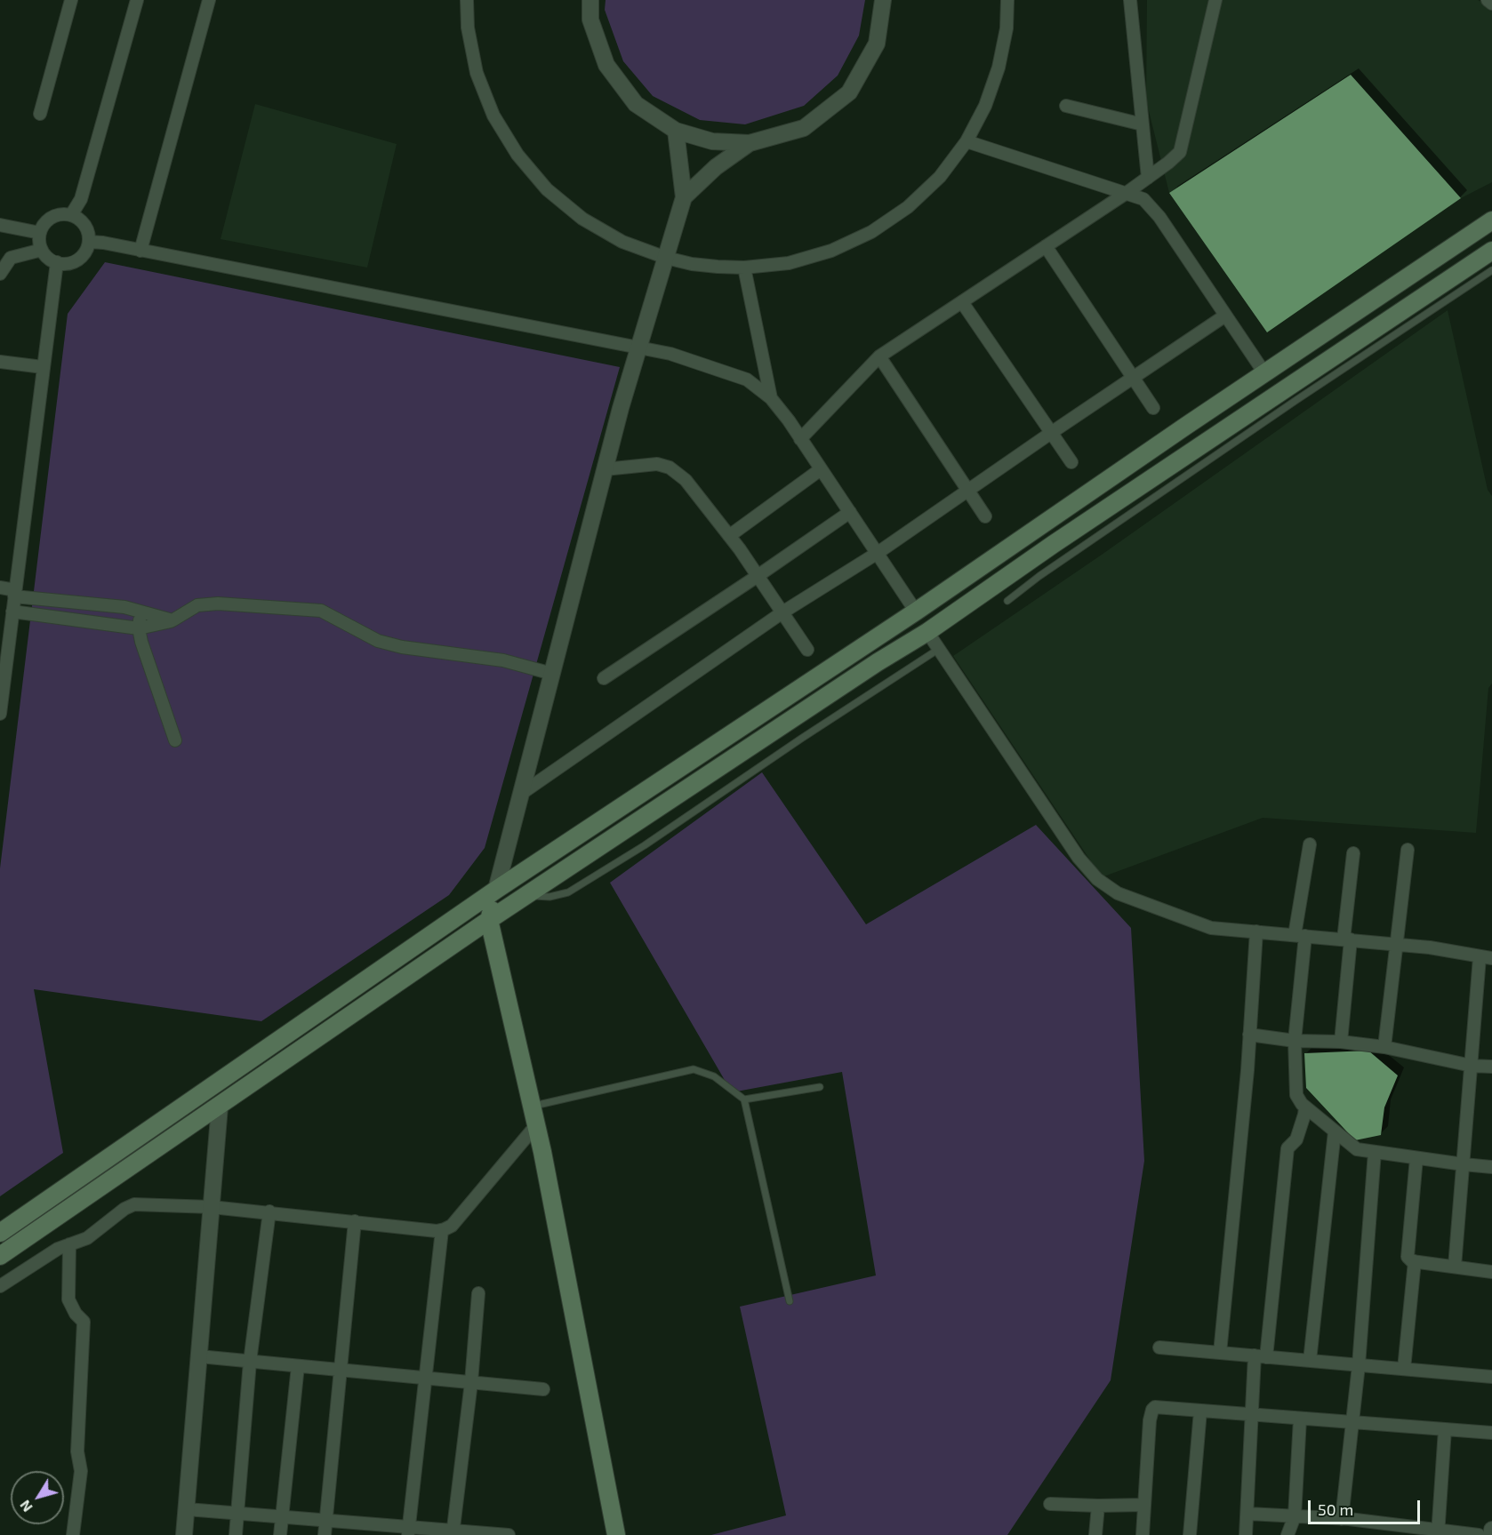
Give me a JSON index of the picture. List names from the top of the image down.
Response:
{
  "scale_bar": "50 m",
  "north": "bottom left"
}
